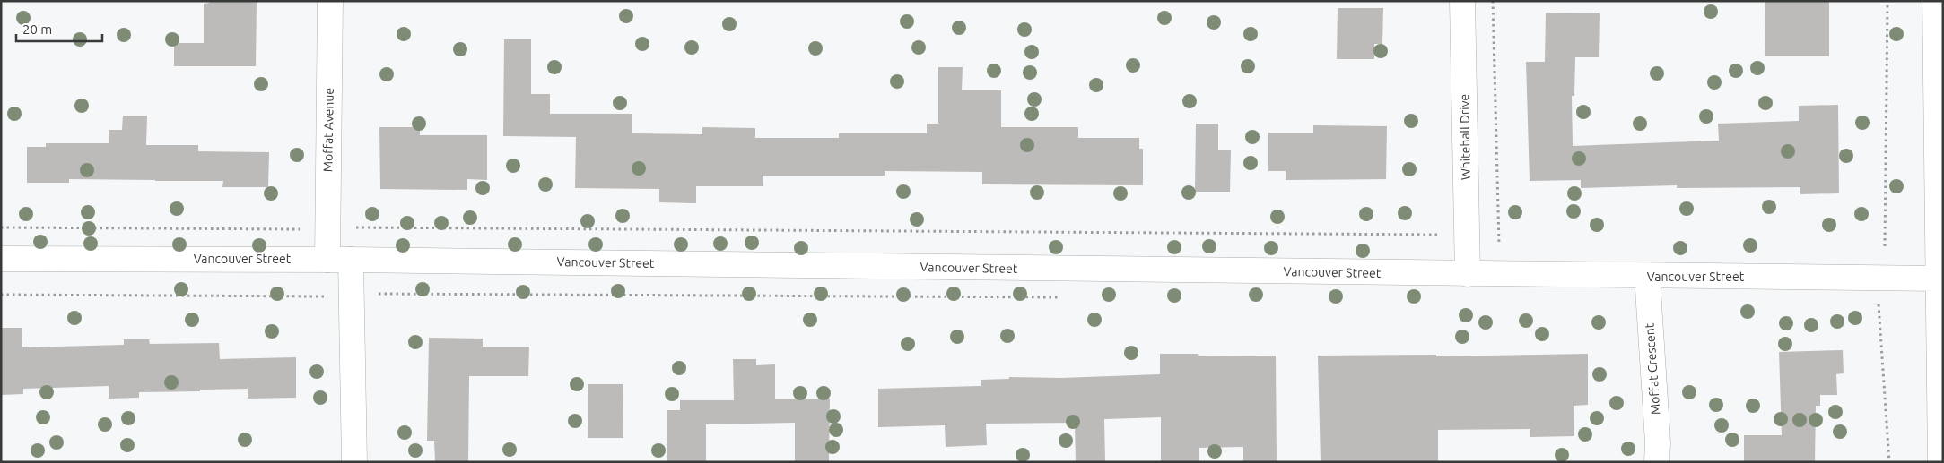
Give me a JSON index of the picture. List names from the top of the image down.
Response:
{
  "streets": {
    "street": [
      "Moffat Avenue",
      "Whitehall Drive",
      "Vancouver Street",
      "Moffat Crescent"
    ]
  },
  "crossings": [
    ["Moffat Avenue", "Vancouver Street"],
    ["Whitehall Drive", "Vancouver Street"],
    ["Vancouver Street", "Moffat Crescent"]
  ],
  "scale_bar": "20 m"
}
